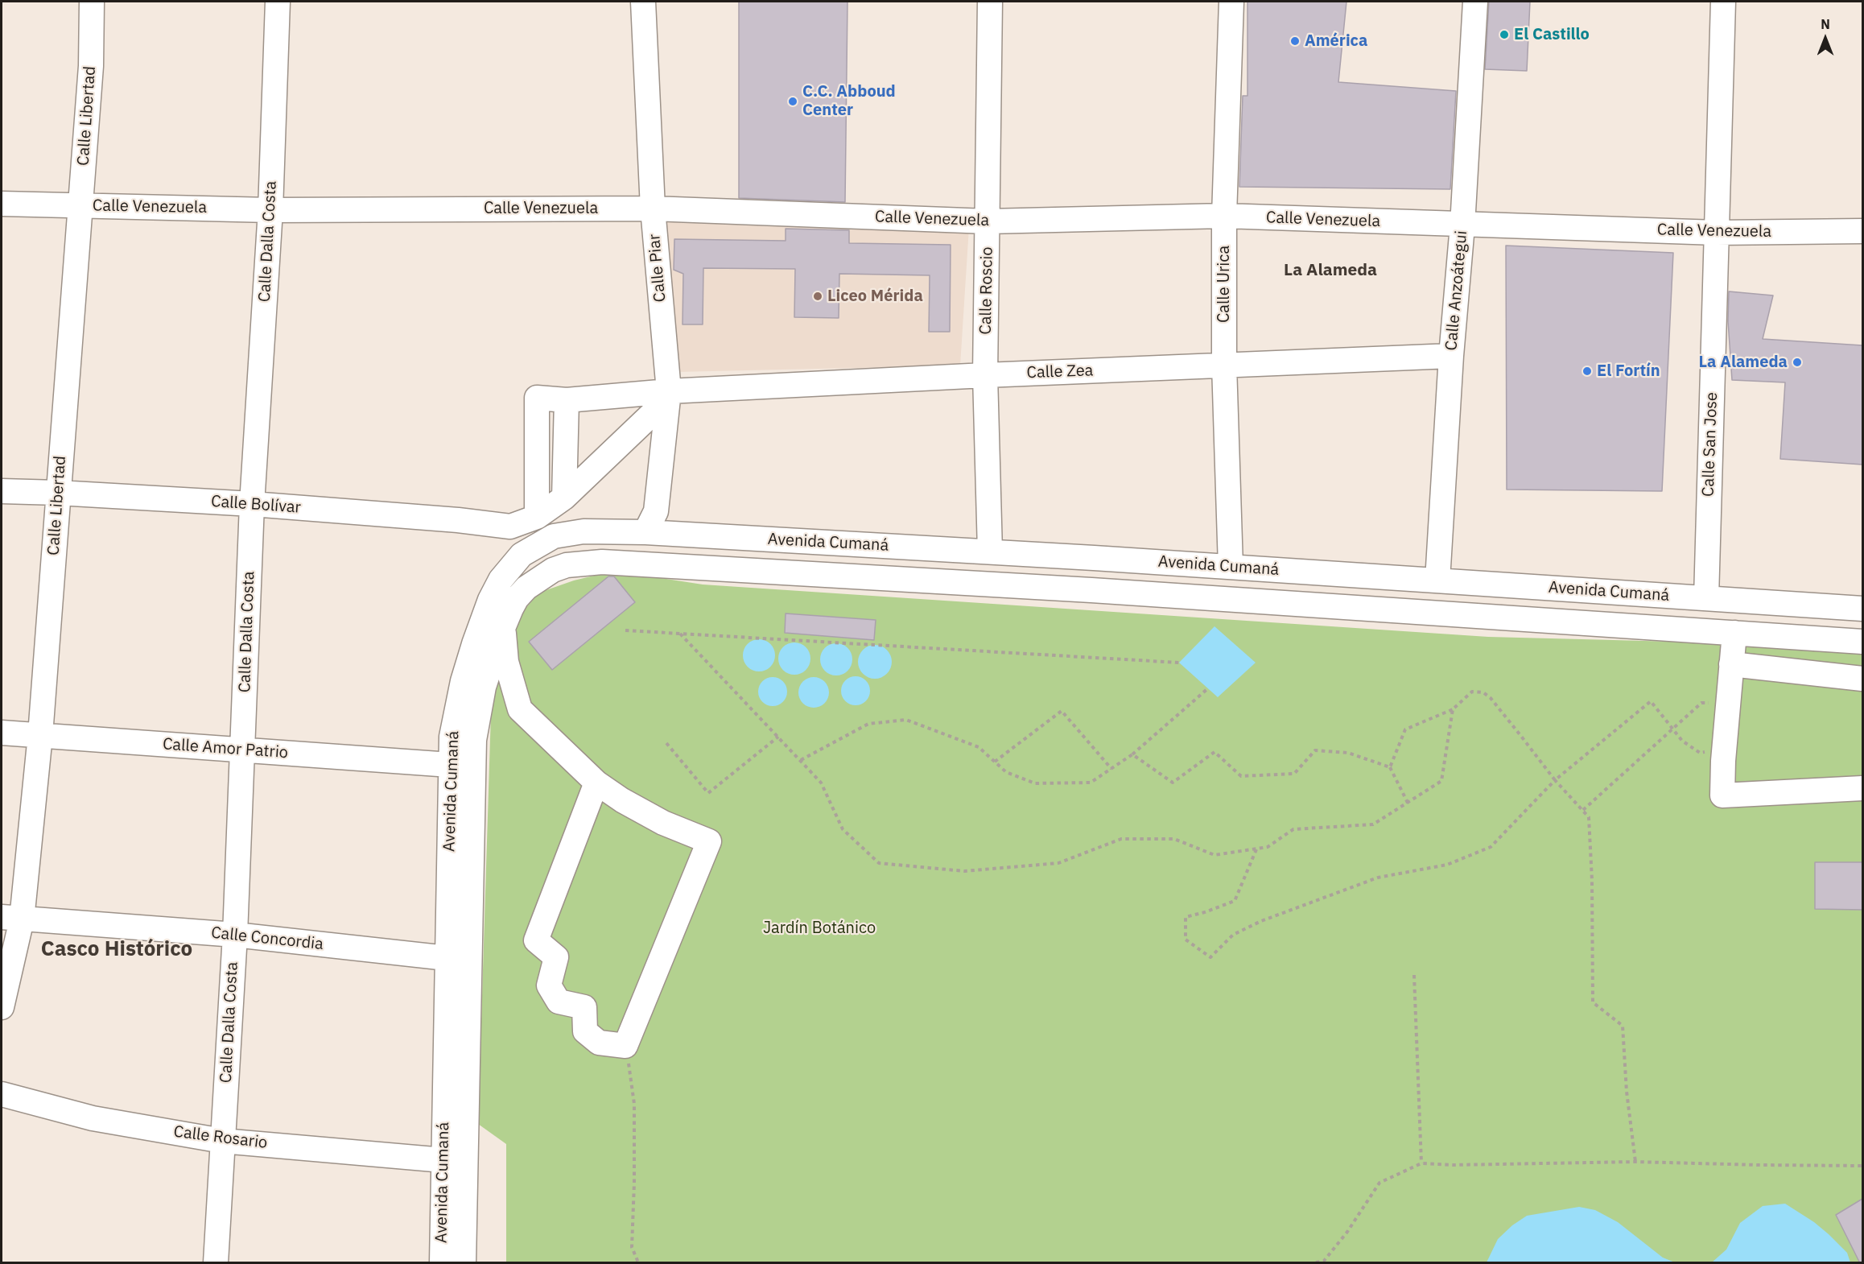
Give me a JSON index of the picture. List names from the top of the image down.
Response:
{
  "streets": {
    "street": [
      "Calle Libertad",
      "Calle Venezuela",
      "Calle Dalla Costa",
      "Calle Piar",
      "Calle Urica",
      "Calle Roscio",
      "Calle Anzoátegui",
      "Calle Zea",
      "Calle San Jose",
      "Calle Bolívar",
      "Avenida Cumaná",
      "Calle Amor Patrio",
      "Calle Concordia",
      "Calle Rosario"
    ]
  },
  "crossings": [
    ["Calle Libertad", "Calle Venezuela"],
    ["Calle Libertad", "Calle Bolívar"],
    ["Calle Libertad", "Calle Amor Patrio"],
    ["Calle Libertad", "Calle Concordia"],
    ["Calle Venezuela", "Calle Dalla Costa"],
    ["Calle Venezuela", "Calle Piar"],
    ["Calle Venezuela", "Calle Urica"],
    ["Calle Venezuela", "Calle Roscio"],
    ["Calle Venezuela", "Calle Anzoátegui"],
    ["Calle Venezuela", "Calle San Jose"],
    ["Calle Dalla Costa", "Calle Bolívar"],
    ["Calle Dalla Costa", "Calle Amor Patrio"],
    ["Calle Dalla Costa", "Calle Concordia"],
    ["Calle Dalla Costa", "Calle Rosario"],
    ["Calle Piar", "Calle Zea"],
    ["Calle Piar", "Avenida Cumaná"],
    ["Calle Urica", "Calle Zea"],
    ["Calle Urica", "Avenida Cumaná"],
    ["Calle Roscio", "Calle Zea"],
    ["Calle Roscio", "Avenida Cumaná"],
    ["Calle Anzoátegui", "Calle Zea"],
    ["Calle Anzoátegui", "Avenida Cumaná"],
    ["Calle Zea", "Calle Bolívar"],
    ["Calle San Jose", "Avenida Cumaná"],
    ["Avenida Cumaná", "Calle Amor Patrio"],
    ["Avenida Cumaná", "Calle Concordia"],
    ["Avenida Cumaná", "Calle Rosario"]
  ],
  "districts": ["La Alameda", "Casco Histórico"],
  "parks": ["Jardín Botánico"],
  "places": [
    "El Castillo",
    "América",
    "C.C. Abboud Center",
    "Liceo Mérida",
    "La Alameda",
    "El Fortín"
  ],
  "north": "top"
}
